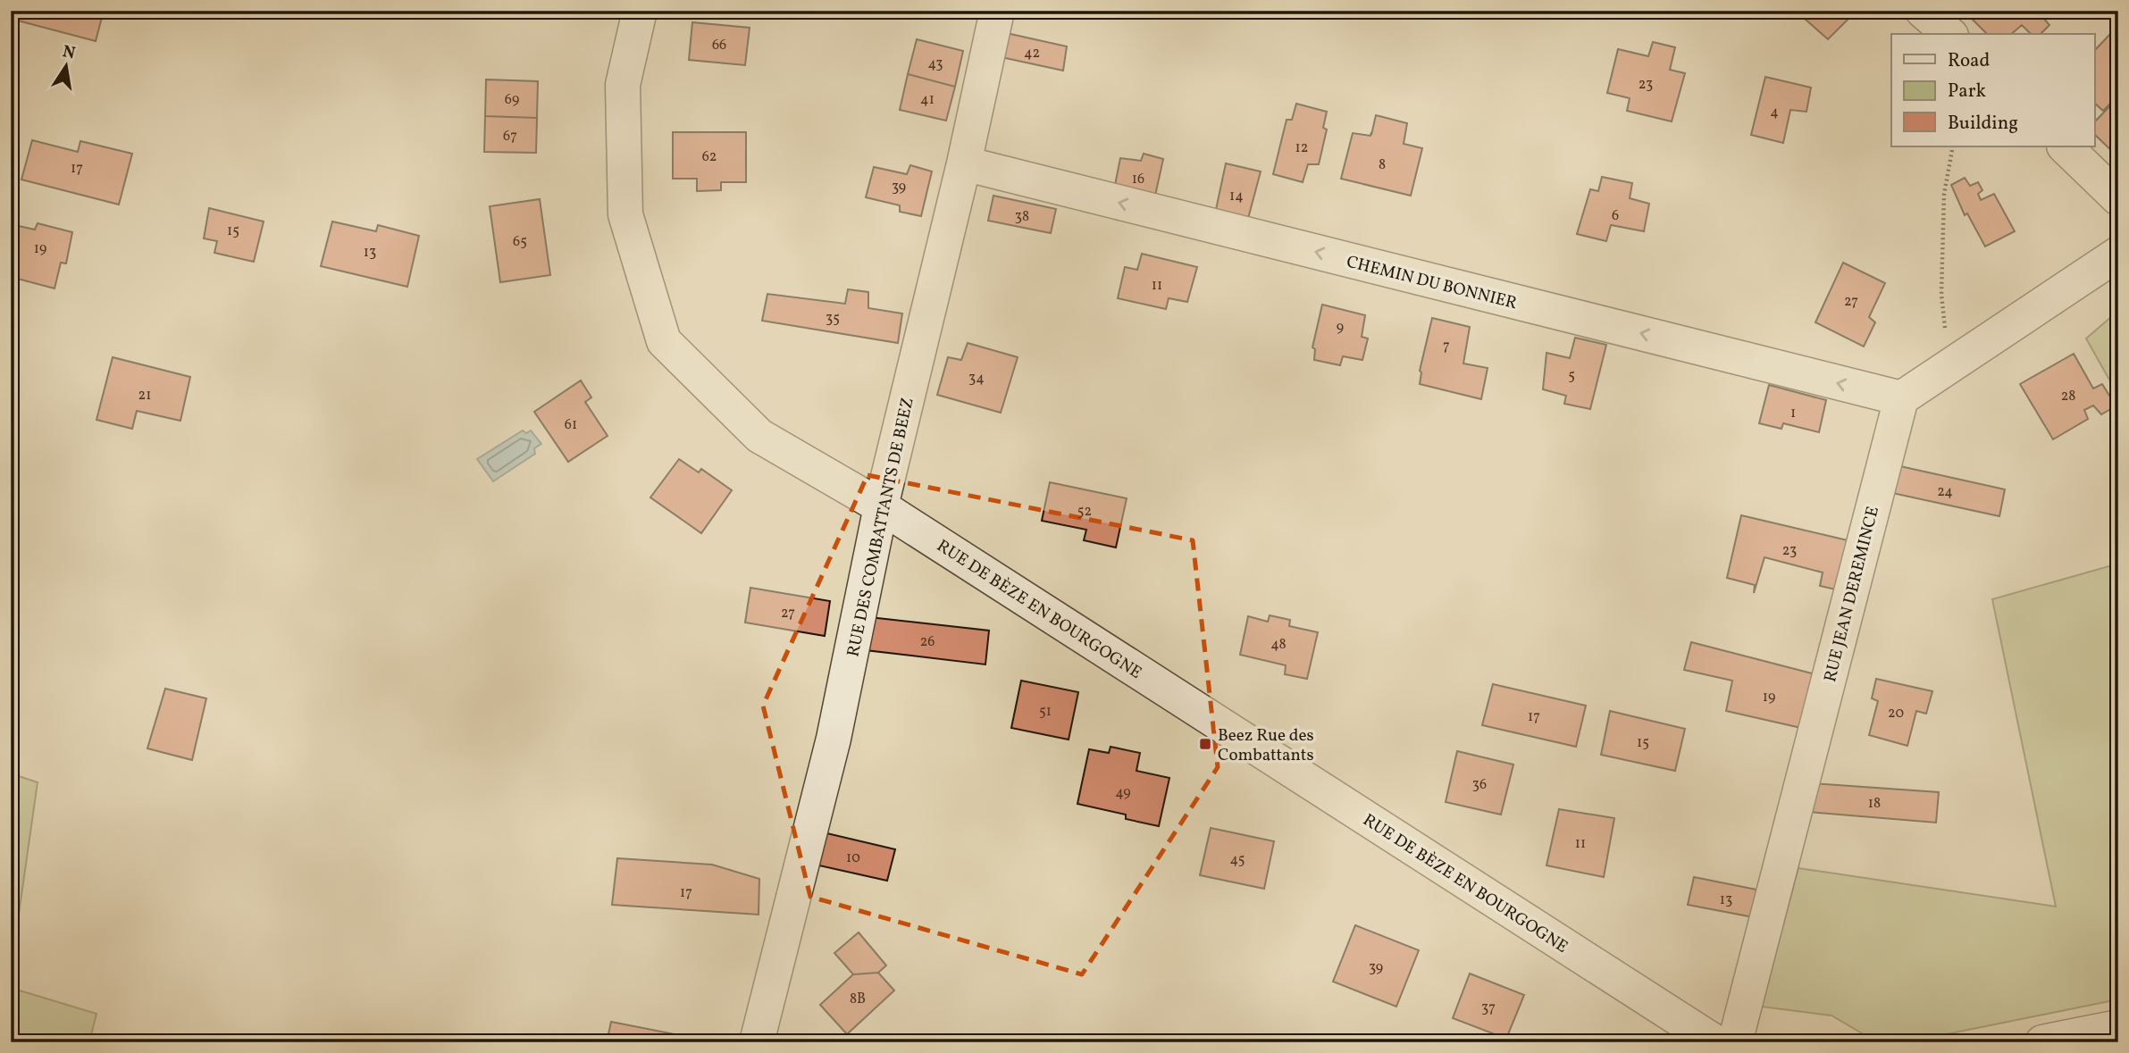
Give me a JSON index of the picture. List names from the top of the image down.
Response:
{
  "streets": {
    "street": [
      "CHEMIN DU BONNIER",
      "RUE DES COMBATTANTS DE BEEZ",
      "RUE JEAN DEREMINCE",
      "RUE DE BÈZE EN BOURGOGNE"
    ]
  },
  "crossings": [
    ["CHEMIN DU BONNIER", "RUE DES COMBATTANTS DE BEEZ"],
    ["CHEMIN DU BONNIER", "RUE JEAN DEREMINCE"],
    ["RUE DES COMBATTANTS DE BEEZ", "RUE DE BÈZE EN BOURGOGNE"]
  ],
  "one_way": ["CHEMIN DU BONNIER"],
  "places": {
    "transit": ["Beez Rue des Combattants"]
  },
  "house_numbers": [
    "66",
    "42",
    "43",
    "23",
    "69",
    "41",
    "4",
    "67",
    "12",
    "62",
    "8",
    "17",
    "16",
    "39",
    "14",
    "6",
    "38",
    "15",
    "65",
    "19",
    "13",
    "11",
    "27",
    "35",
    "9",
    "7",
    "5",
    "34",
    "21",
    "28",
    "1",
    "61",
    "24",
    "52",
    "23",
    "27",
    "26",
    "48",
    "19",
    "51",
    "20",
    "17",
    "15",
    "36",
    "49",
    "18",
    "11",
    "10",
    "45",
    "17",
    "13",
    "39",
    "8B",
    "37"
  ],
  "legend": ["Road", "Park", "Building"],
  "north": "top"
}
